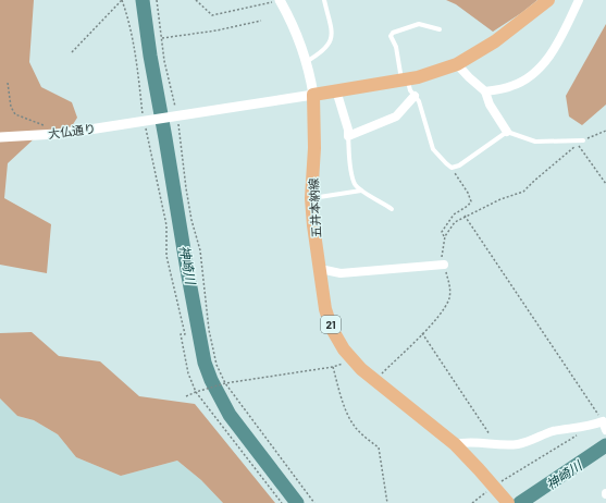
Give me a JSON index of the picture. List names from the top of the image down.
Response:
{
  "streets": {
    "main road": ["五井本納線", "21"],
    "street": ["大仏通り"]
  },
  "crossings": [
    ["大仏通り", "五井本納線"]
  ],
  "water": ["神崎川"]
}
